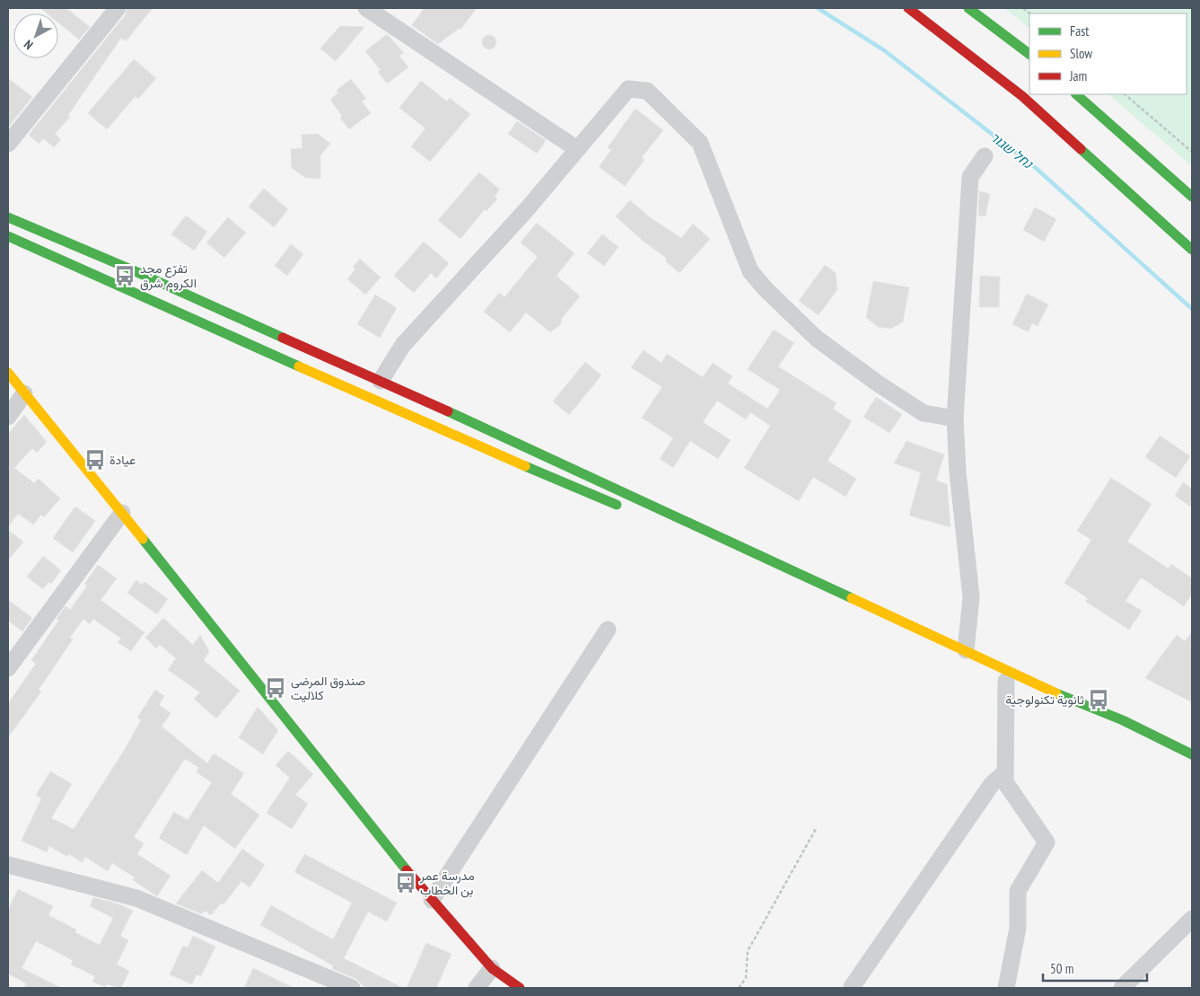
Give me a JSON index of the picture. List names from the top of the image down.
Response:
{
  "water": ["נחל שגור"],
  "places": {
    "bus stop": [
      "تفرّع مجد الكروم شرق",
      "عيادة",
      "صندوق المرضى كلاليت",
      "ثانوية تكنولوجية",
      "مدرسة عمر بن الخطاب"
    ]
  },
  "legend": ["Fast", "Slow", "Jam"],
  "scale_bar": "50 m",
  "north": "bottom left"
}
